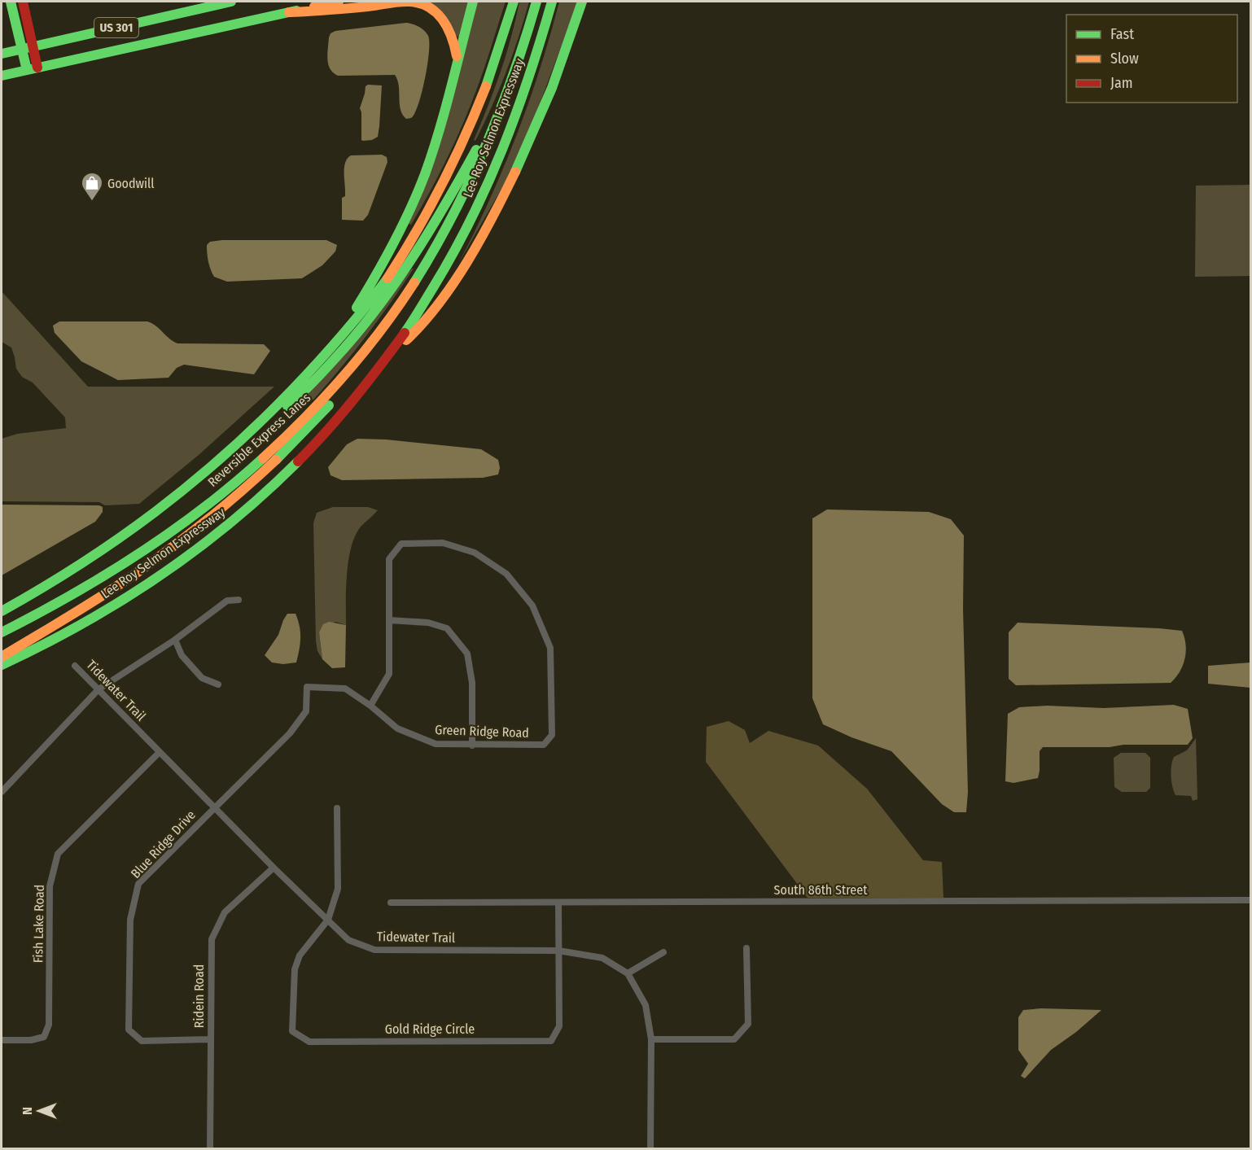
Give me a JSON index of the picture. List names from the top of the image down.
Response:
{
  "streets": {
    "main road": ["US 301", "Lee Roy Selmon Expressway", "Reversible Express Lanes"],
    "street": [
      "Tidewater Trail",
      "Green Ridge Road",
      "Blue Ridge Drive",
      "South 86th Street",
      "Fish Lake Road",
      "Ridein Road",
      "Gold Ridge Circle"
    ]
  },
  "crossings": [
    ["Tidewater Trail", "Blue Ridge Drive"],
    ["Tidewater Trail", "Fish Lake Road"],
    ["Tidewater Trail", "Ridein Road"],
    ["Tidewater Trail", "Gold Ridge Circle"],
    ["Green Ridge Road", "Blue Ridge Drive"],
    ["Blue Ridge Drive", "Ridein Road"],
    ["South 86th Street", "Gold Ridge Circle"]
  ],
  "places": {
    "shop": ["Goodwill"]
  },
  "legend": ["Fast", "Slow", "Jam"],
  "north": "left"
}
